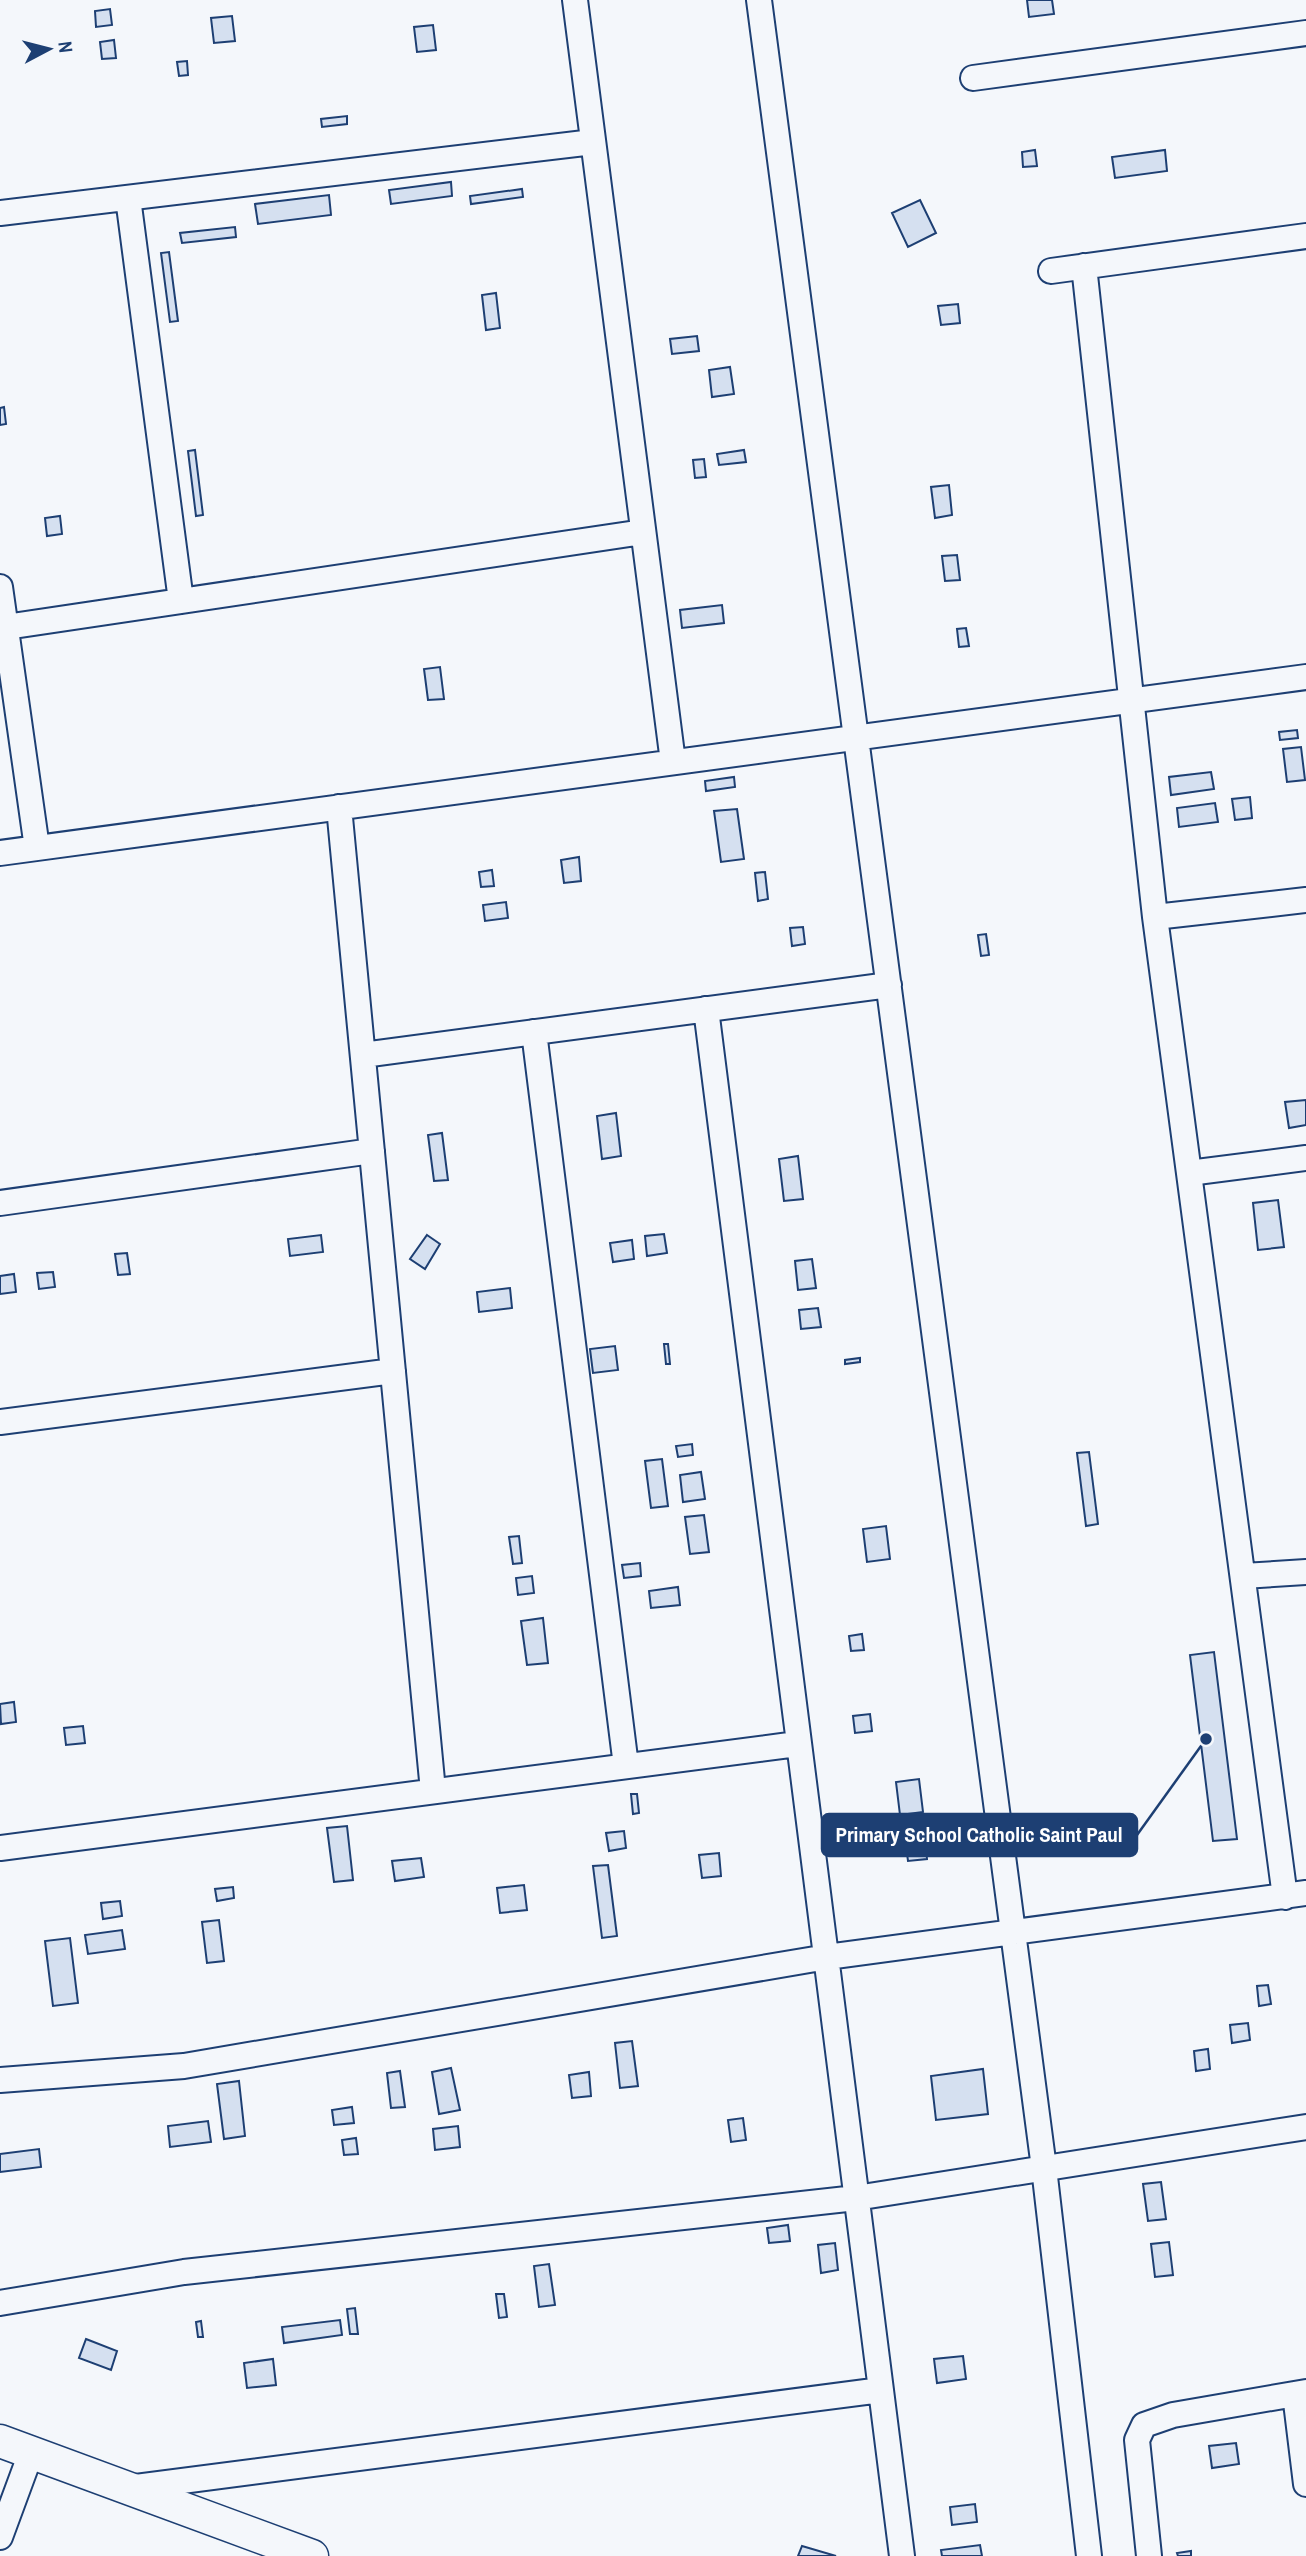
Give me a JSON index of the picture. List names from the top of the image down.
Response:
{
  "places": ["Primary School Catholic Saint Paul"],
  "north": "right"
}
